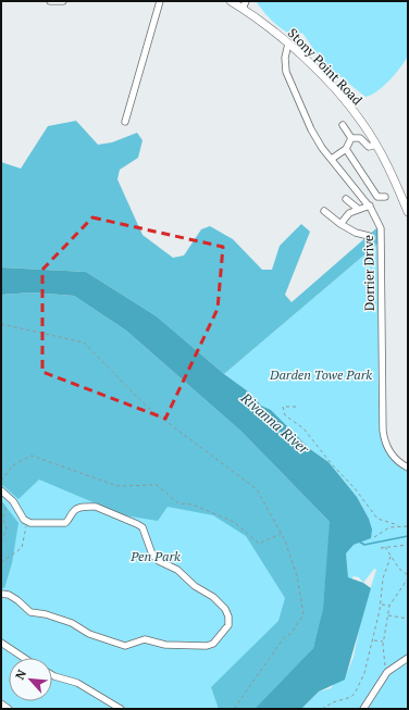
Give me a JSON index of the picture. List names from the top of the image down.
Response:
{
  "streets": {
    "main road": ["Stony Point Road"],
    "street": ["Dorrier Drive"]
  },
  "crossings": [
    ["Stony Point Road", "Dorrier Drive"]
  ],
  "water": ["Rivanna River"],
  "parks": ["Darden Towe Park", "Pen Park"],
  "north": "top left"
}
